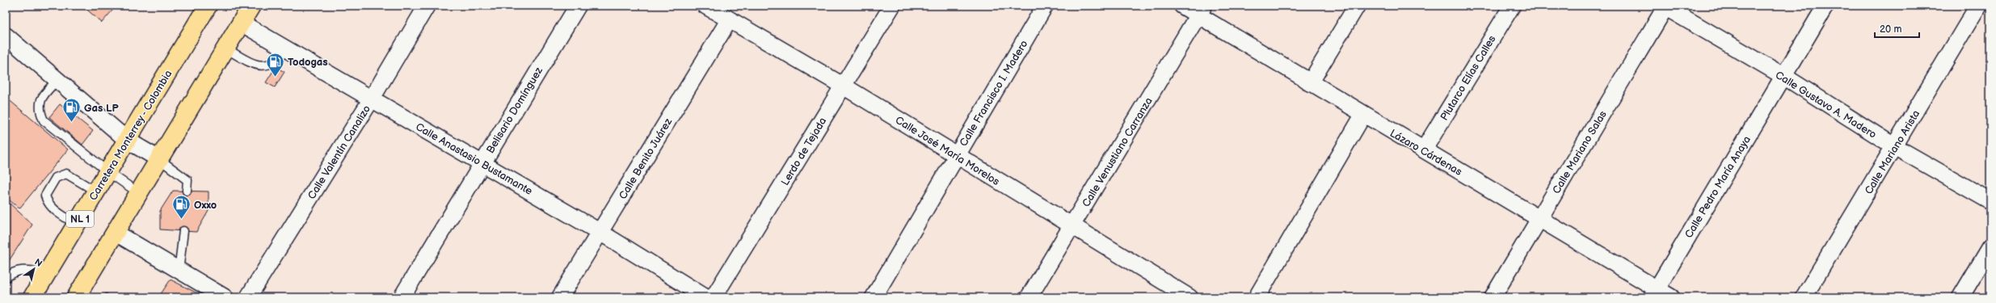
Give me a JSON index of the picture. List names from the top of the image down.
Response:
{
  "streets": {
    "main road": ["Carretera Monterrey - Colombia", "NL 1"],
    "street": [
      "Plutarco Elías Calles",
      "Calle Francisco I. Madero",
      "Calle Gustavo A. Madero",
      "Belisario Domínguez",
      "Calle José María Morelos",
      "Lerdo de Tejada",
      "Calle Valentín Canalizo",
      "Calle Venustiano Carranza",
      "Lázaro Cárdenas",
      "Calle Mariano Salas",
      "Calle Mariano Arista",
      "Calle Anastasio Bustamante",
      "Calle Benito Juárez",
      "Calle Pedro María Anaya"
    ]
  },
  "crossings": [
    ["Plutarco Elías Calles", "Lázaro Cárdenas"],
    ["Calle Francisco I. Madero", "Calle José María Morelos"],
    ["Calle Gustavo A. Madero", "Calle Mariano Salas"],
    ["Calle Gustavo A. Madero", "Calle Mariano Arista"],
    ["Calle Gustavo A. Madero", "Calle Pedro María Anaya"],
    ["Belisario Domínguez", "Calle Anastasio Bustamante"],
    ["Calle José María Morelos", "Lerdo de Tejada"],
    ["Calle José María Morelos", "Calle Venustiano Carranza"],
    ["Calle José María Morelos", "Calle Benito Juárez"],
    ["Calle Valentín Canalizo", "Calle Anastasio Bustamante"],
    ["Calle Venustiano Carranza", "Lázaro Cárdenas"],
    ["Lázaro Cárdenas", "Calle Mariano Salas"],
    ["Lázaro Cárdenas", "Calle Pedro María Anaya"],
    ["Calle Anastasio Bustamante", "Calle Benito Juárez"]
  ],
  "places": {
    "fuel station": ["Todogas", "Gas LP", "Oxxo"]
  },
  "scale_bar": "20 m",
  "north": "top right"
}
